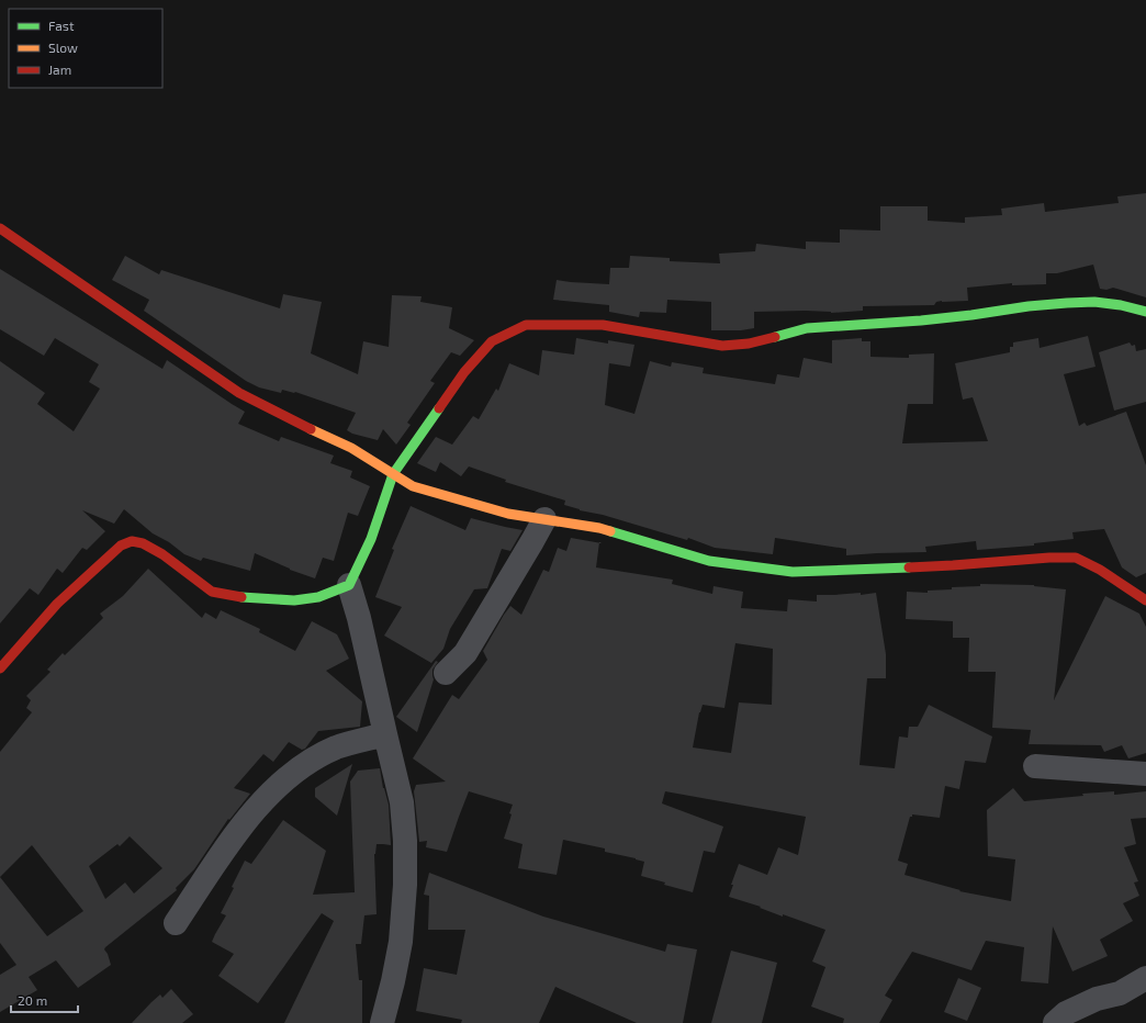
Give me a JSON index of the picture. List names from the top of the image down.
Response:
{
  "legend": ["Fast", "Slow", "Jam"],
  "scale_bar": "20 m"
}
